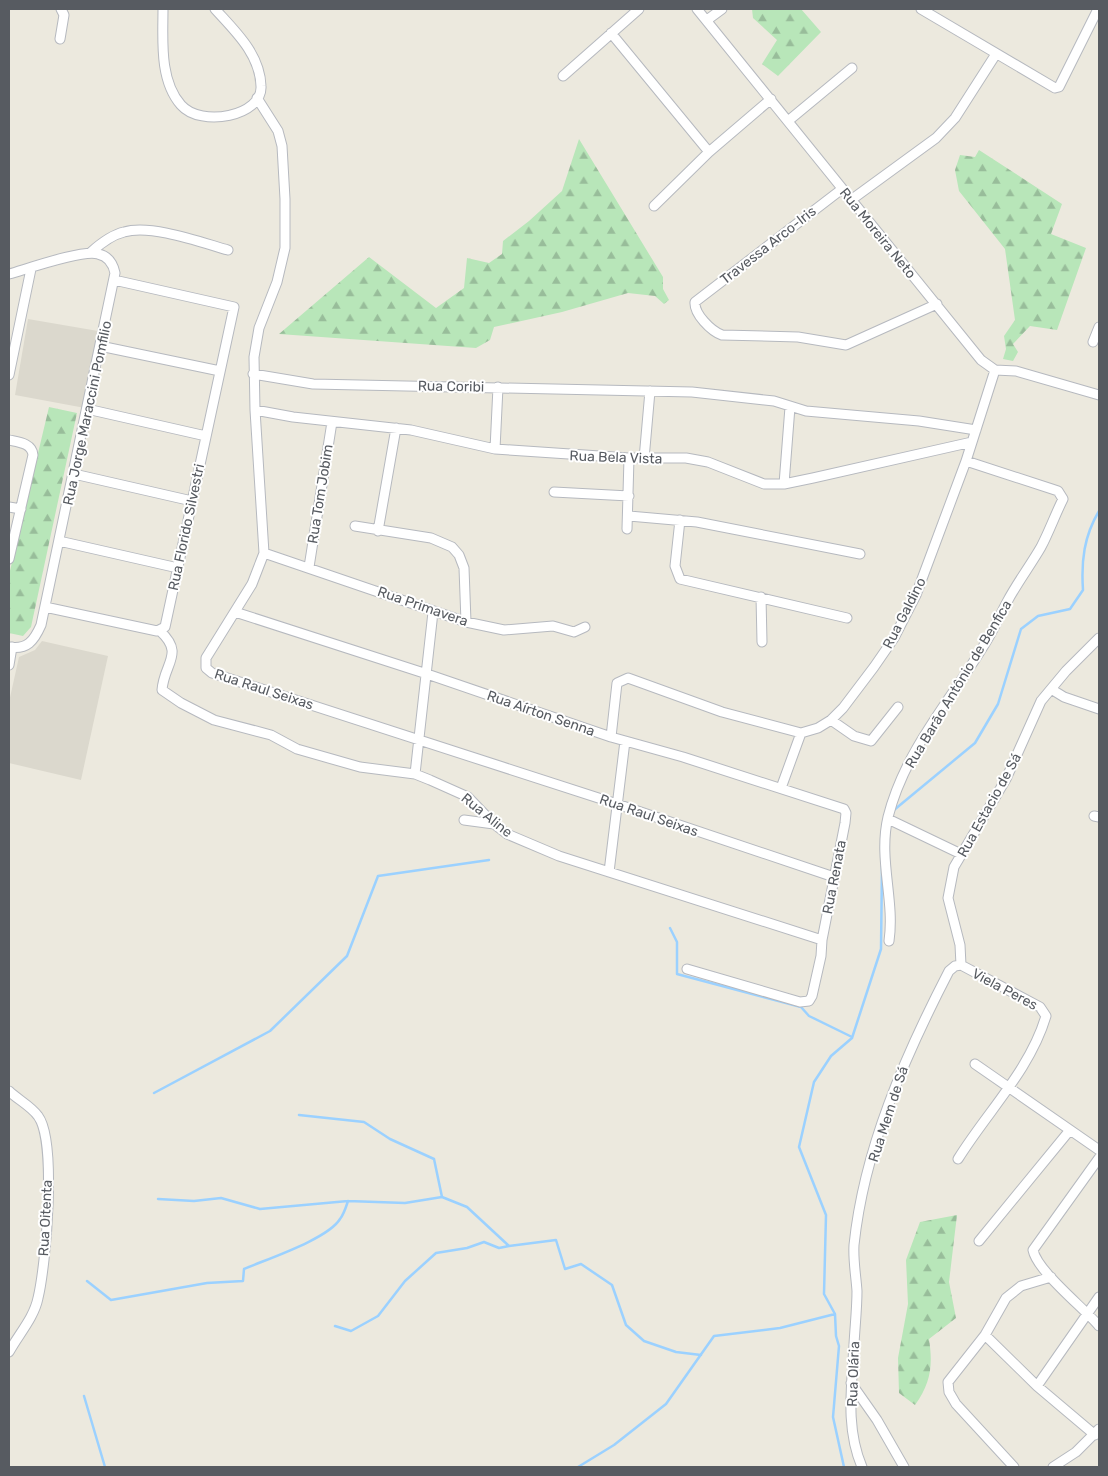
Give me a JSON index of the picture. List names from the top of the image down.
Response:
{
  "streets": {
    "street": [
      "Rua Moreira Neto",
      "Travessa Arco-Iris",
      "Rua Coribi",
      "Rua Jorge Maraccini Pomfilio",
      "Rua Bela Vista",
      "Rua Tom Jobim",
      "Rua Florido Silvestri",
      "Rua Primavera",
      "Rua Galdino",
      "Rua Barão Antônio de Benfica",
      "Rua Raul Seixas",
      "Rua Aírton Senna",
      "Rua Estacio de Sá",
      "Rua Aline",
      "Rua Renata",
      "Viela Peres",
      "Rua Mem de Sá",
      "Rua Oitenta",
      "Rua Olária"
    ]
  },
  "crossings": [
    ["Rua Moreira Neto", "Travessa Arco-Iris"],
    ["Rua Moreira Neto", "Rua Galdino"],
    ["Rua Coribi", "Rua Galdino"],
    ["Rua Coribi", "Rua Raul Seixas"],
    ["Rua Jorge Maraccini Pomfilio", "Rua Florido Silvestri"],
    ["Rua Bela Vista", "Rua Tom Jobim"],
    ["Rua Bela Vista", "Rua Galdino"],
    ["Rua Bela Vista", "Rua Raul Seixas"],
    ["Rua Tom Jobim", "Rua Primavera"],
    ["Rua Florido Silvestri", "Rua Aline"],
    ["Rua Primavera", "Rua Raul Seixas"],
    ["Rua Galdino", "Rua Barão Antônio de Benfica"],
    ["Rua Raul Seixas", "Rua Aírton Senna"],
    ["Rua Raul Seixas", "Rua Renata"],
    ["Rua Aírton Senna", "Rua Renata"],
    ["Rua Estacio de Sá", "Viela Peres"],
    ["Rua Estacio de Sá", "Rua Mem de Sá"],
    ["Rua Aline", "Rua Renata"],
    ["Viela Peres", "Rua Mem de Sá"],
    ["Rua Mem de Sá", "Rua Olária"]
  ]
}
